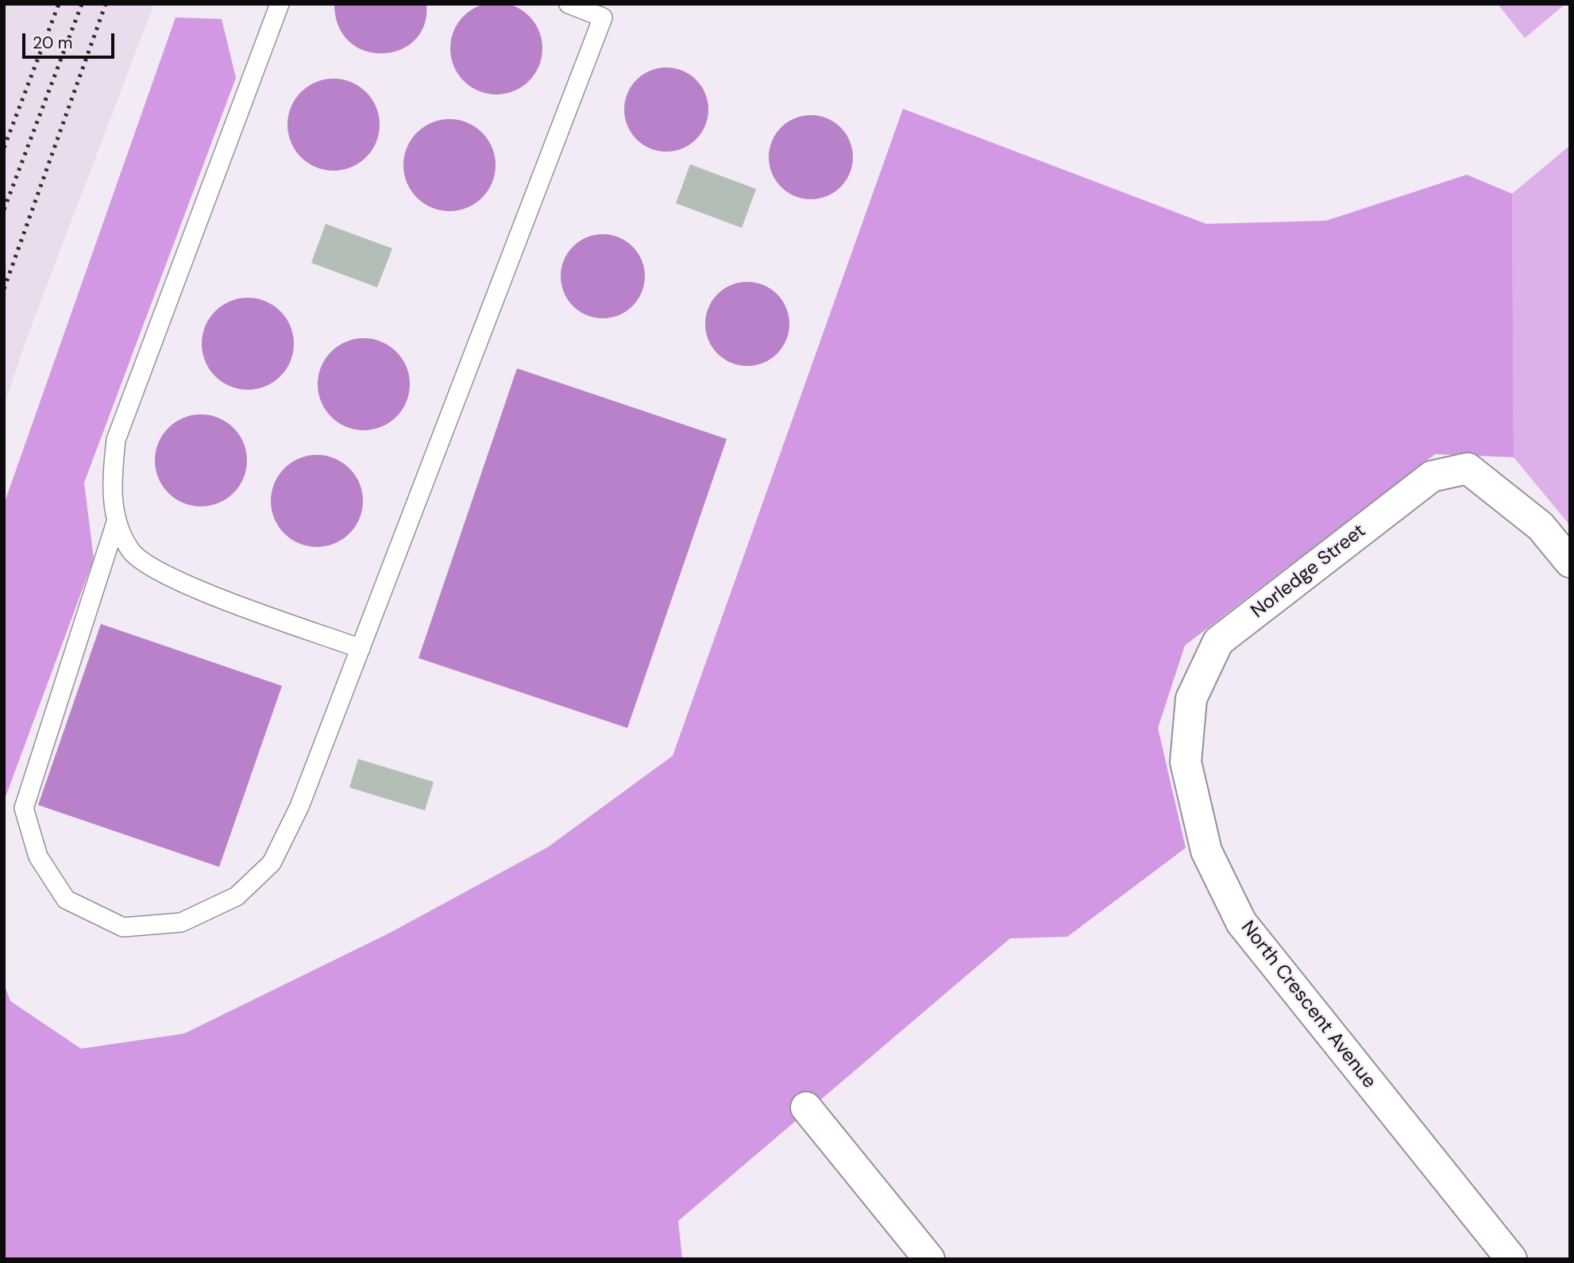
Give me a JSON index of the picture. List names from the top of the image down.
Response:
{
  "streets": {
    "street": ["Norledge Street", "North Crescent Avenue"]
  },
  "crossings": [
    ["Norledge Street", "North Crescent Avenue"]
  ],
  "scale_bar": "20 m"
}
